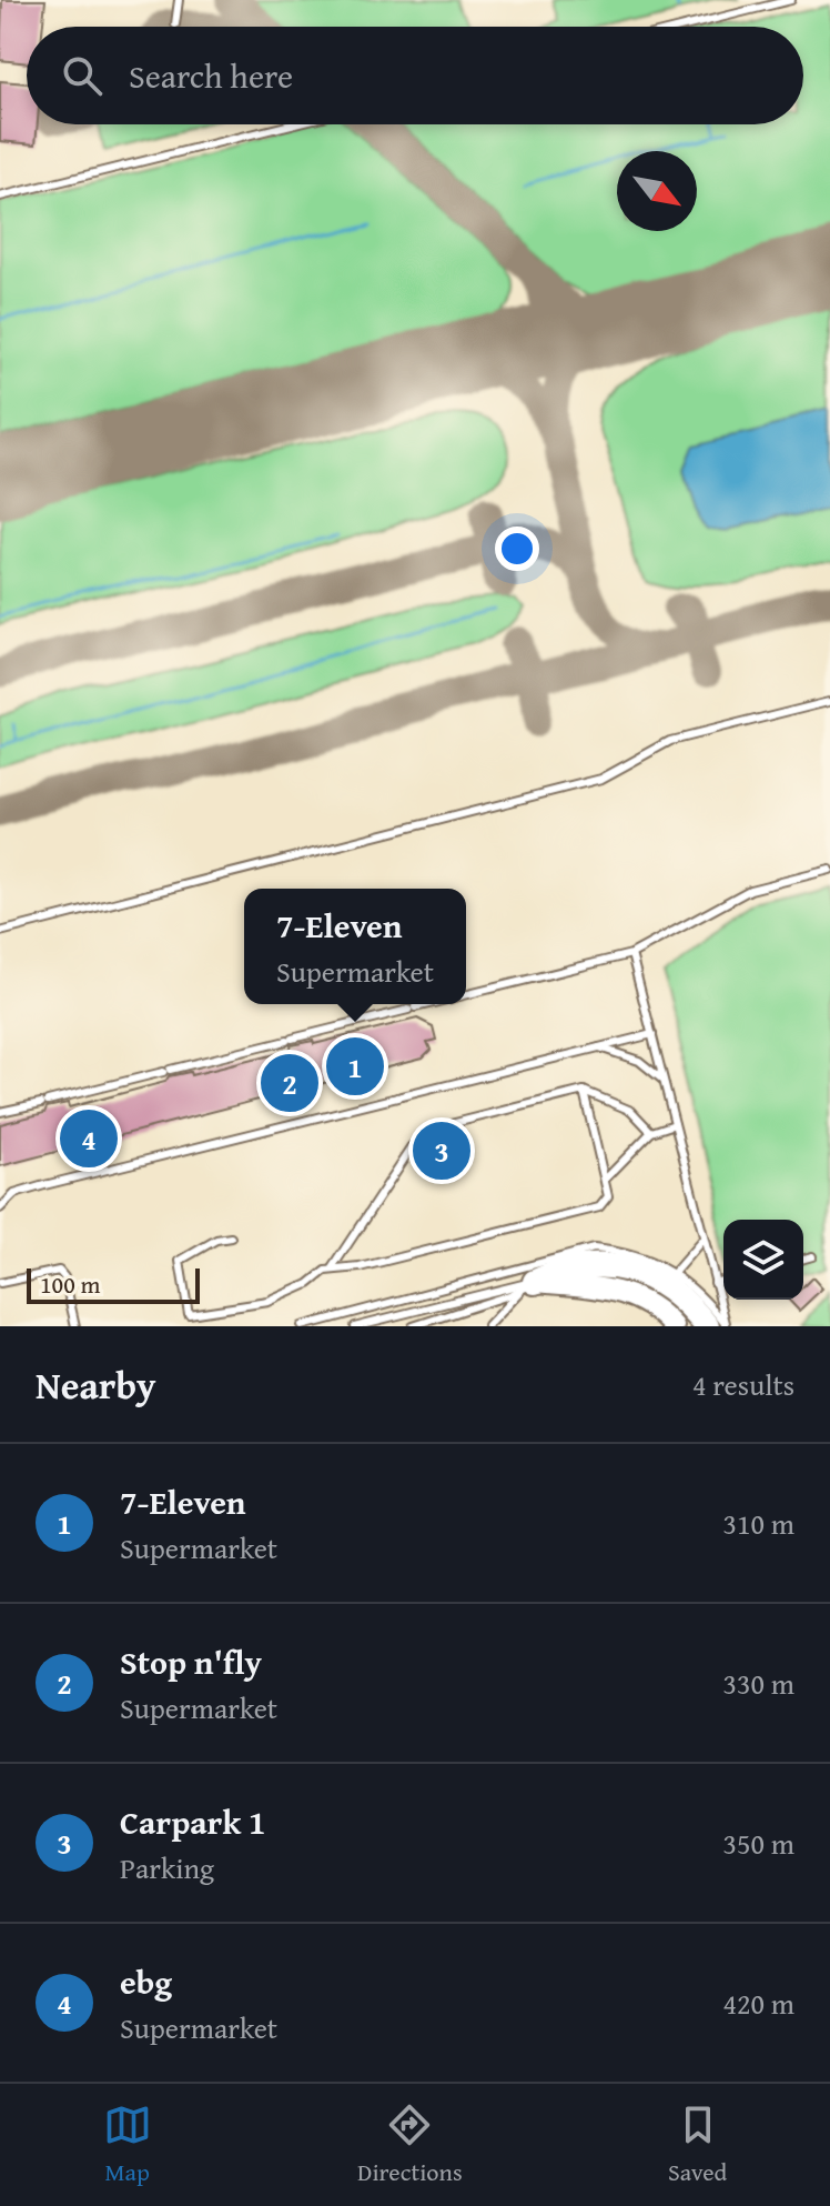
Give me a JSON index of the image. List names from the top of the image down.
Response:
{
  "scale_bar": "100 m",
  "north": "bottom right",
  "page": {
    "search": "Search here",
    "popup": ["7-Eleven", "Supermarket"],
    "pins": [
      "1",
      "2",
      "4",
      "3"
    ],
    "scale": "100 m",
    "heading": ["Nearby", "4 results"],
    "list": [
      {
        "mark": "1",
        "name": "7-Eleven",
        "note": "Supermarket",
        "value": "310 m"
      },
      {
        "mark": "2",
        "name": "Stop n'fly",
        "note": "Supermarket",
        "value": "330 m"
      },
      {
        "mark": "3",
        "name": "Carpark 1",
        "note": "Parking",
        "value": "350 m"
      },
      {
        "mark": "4",
        "name": "ebg",
        "note": "Supermarket",
        "value": "420 m"
      }
    ],
    "nav": ["Map", "Directions", "Saved"]
  }
}
